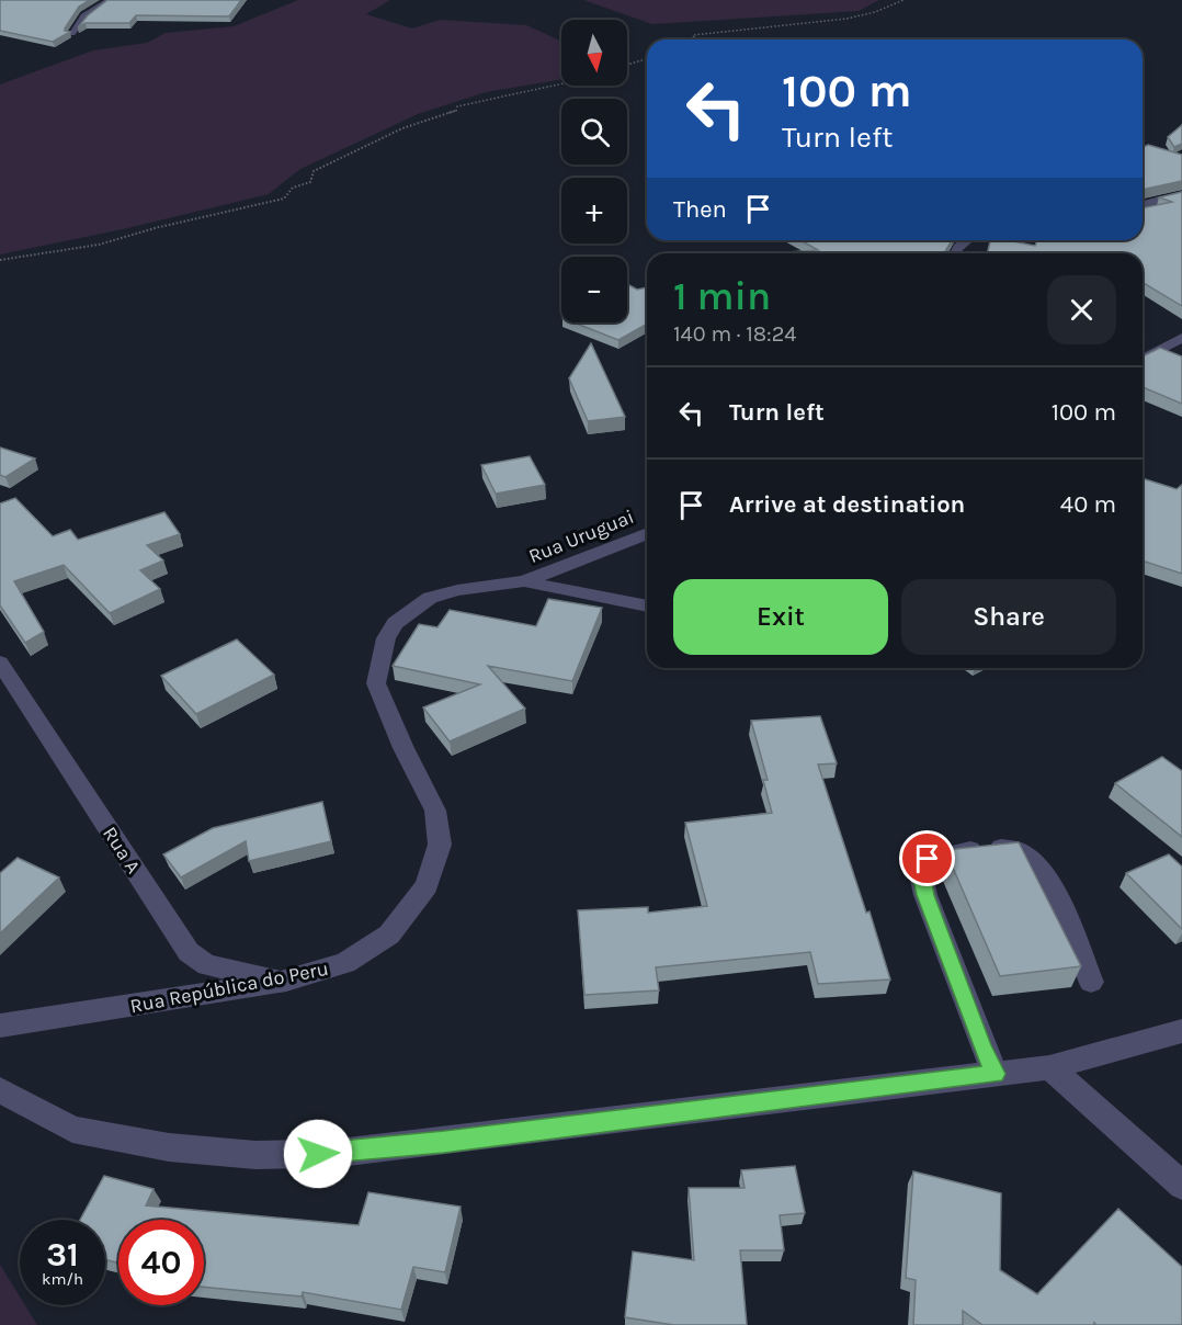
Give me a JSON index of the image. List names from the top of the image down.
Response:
{
  "streets": {
    "street": ["Rua Uruguai", "Rua A", "Rua República do Peru"]
  },
  "crossings": [
    ["Rua Uruguai", "Rua República do Peru"],
    ["Rua A", "Rua República do Peru"]
  ],
  "north": "bottom",
  "page": {
    "map_buttons": ["+", "−"],
    "turn": ["100 m", "Turn left"],
    "then": "Then",
    "heading": ["1 min", "140 m · 18:24"],
    "list": [
      {
        "name": "Turn left",
        "value": "100 m"
      },
      {
        "name": "Arrive at destination",
        "value": "40 m"
      }
    ],
    "buttons": ["Exit", "Share"],
    "speed": "31 km/h",
    "limit": "40"
  }
}
